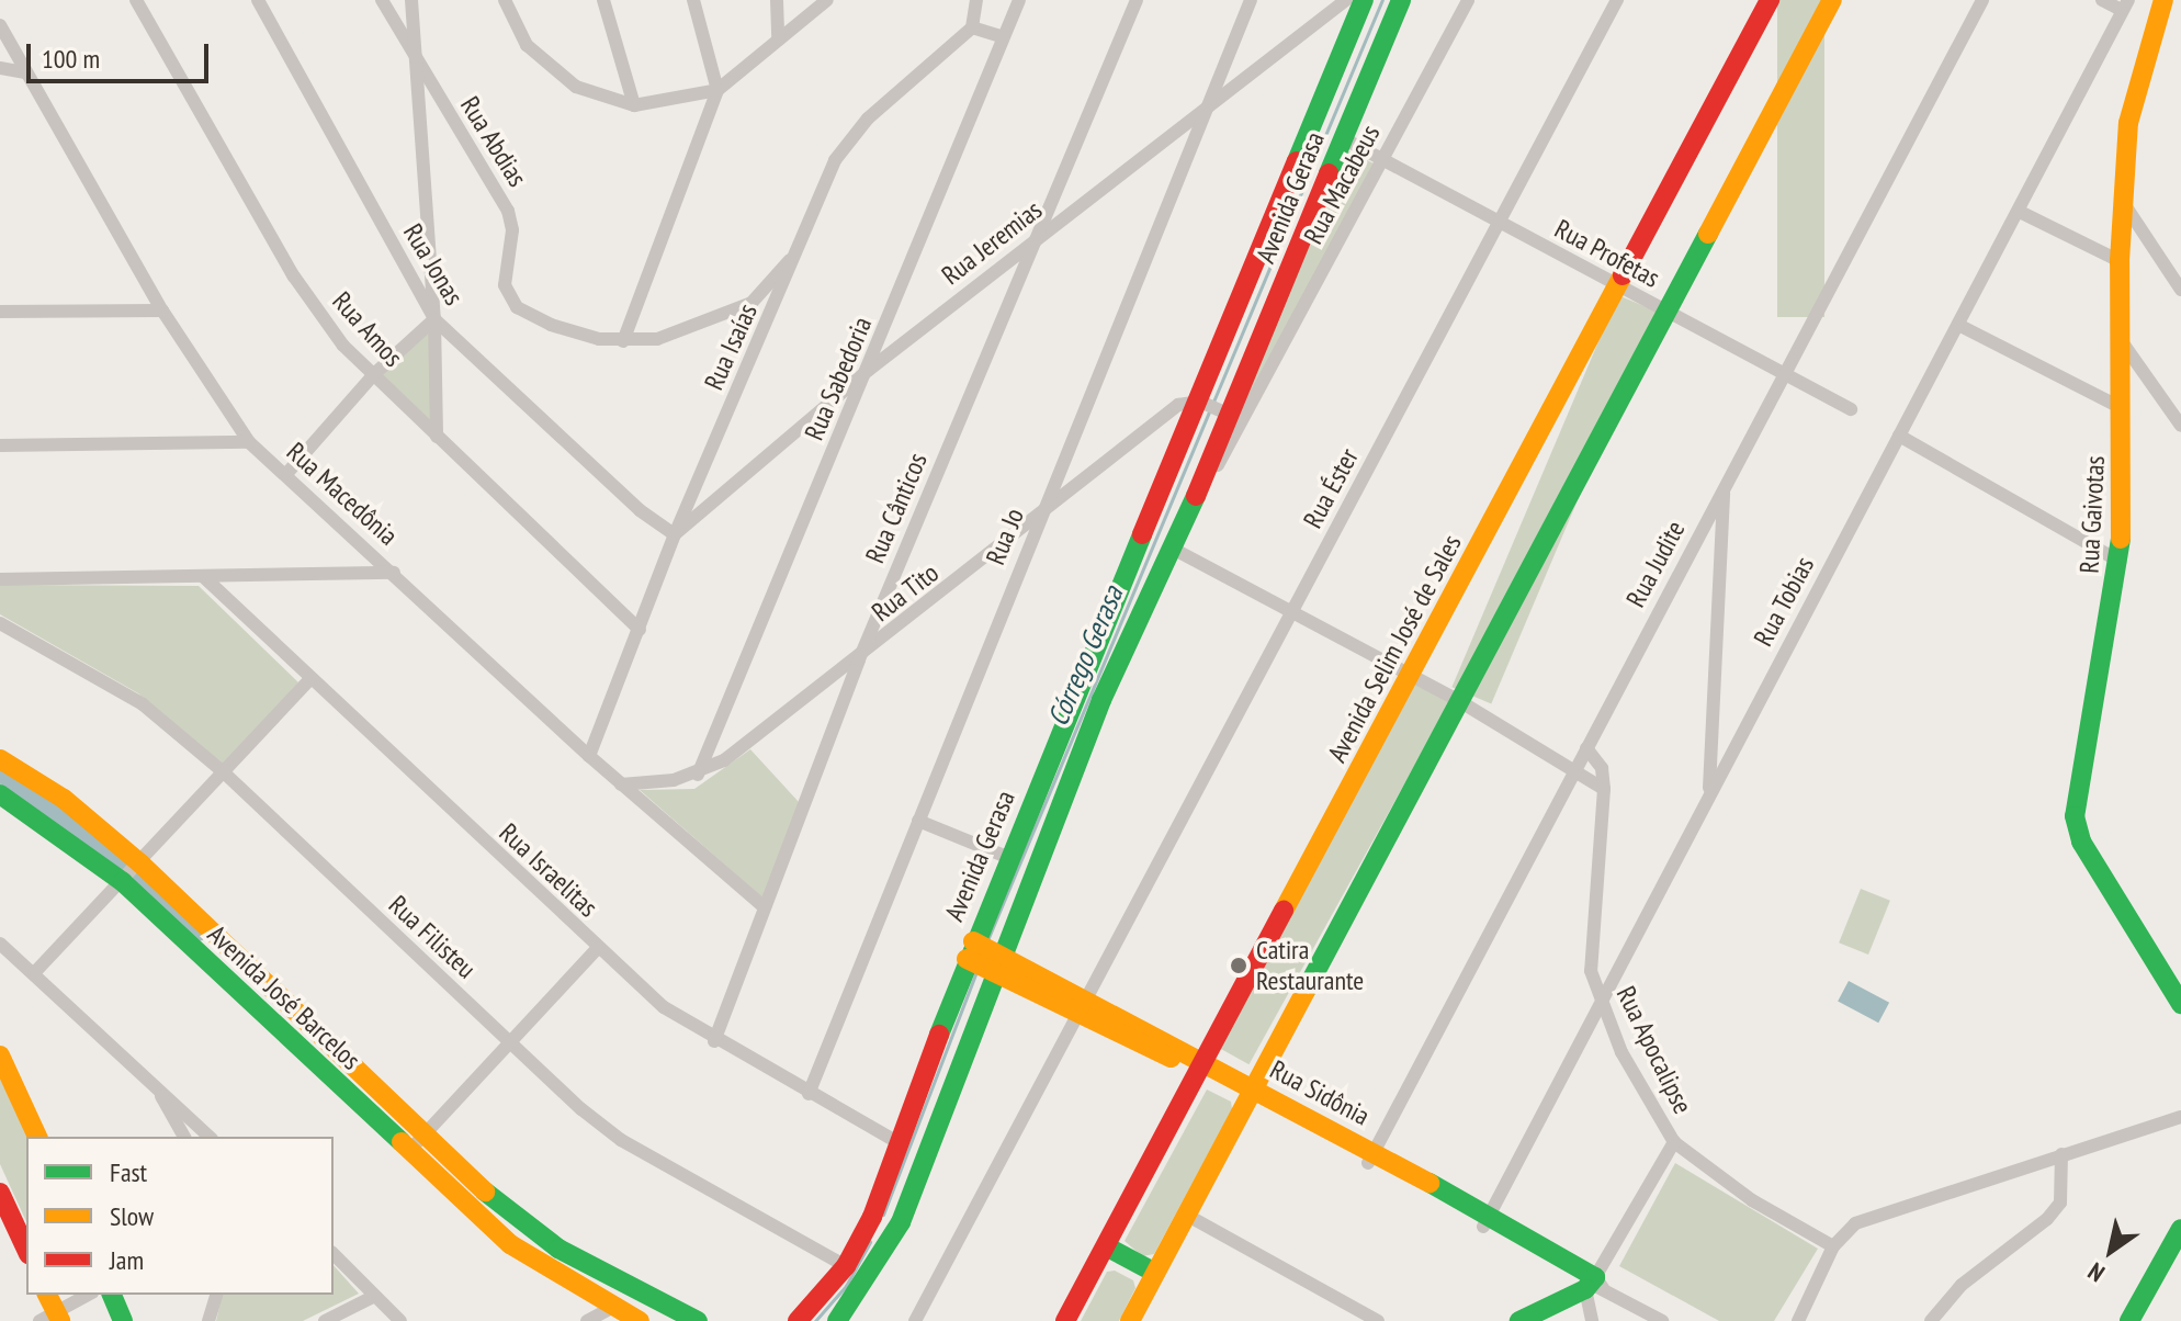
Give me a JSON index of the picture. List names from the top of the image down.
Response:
{
  "streets": {
    "main road": [
      "Avenida Gerasa",
      "Rua Gaivotas",
      "Avenida Selim José de Sales",
      "Avenida José Barcelos",
      "Rua Sidônia"
    ],
    "street": [
      "Rua Abdias",
      "Rua Macabeus",
      "Rua Jeremias",
      "Rua Profetas",
      "Rua Jonas",
      "Rua Amos",
      "Rua Isaías",
      "Rua Sabedoria",
      "Rua Éster",
      "Rua Macedônia",
      "Rua Cânticos",
      "Rua Jo",
      "Rua Judite",
      "Rua Tito",
      "Rua Tobias",
      "Rua Israelitas",
      "Rua Filisteu",
      "Rua Apocalipse"
    ]
  },
  "crossings": [
    ["Rua Abdias", "Rua Isaías"],
    ["Rua Macabeus", "Avenida Gerasa"],
    ["Rua Macabeus", "Rua Profetas"],
    ["Avenida Gerasa", "Rua Profetas"],
    ["Avenida Gerasa", "Rua Tito"],
    ["Avenida Gerasa", "Rua Israelitas"],
    ["Avenida Gerasa", "Rua Filisteu"],
    ["Avenida Gerasa", "Rua Sidônia"],
    ["Rua Jeremias", "Rua Jonas"],
    ["Rua Jeremias", "Rua Isaías"],
    ["Rua Jeremias", "Rua Sabedoria"],
    ["Rua Jeremias", "Rua Cânticos"],
    ["Rua Jeremias", "Rua Jo"],
    ["Rua Profetas", "Rua Éster"],
    ["Rua Profetas", "Rua Judite"],
    ["Rua Profetas", "Avenida Selim José de Sales"],
    ["Rua Jonas", "Rua Isaías"],
    ["Rua Amos", "Rua Isaías"],
    ["Rua Isaías", "Rua Macedônia"],
    ["Rua Sabedoria", "Rua Tito"],
    ["Rua Éster", "Rua Sidônia"],
    ["Rua Macedônia", "Rua Cânticos"],
    ["Rua Macedônia", "Rua Tito"],
    ["Rua Cânticos", "Rua Tito"],
    ["Rua Cânticos", "Rua Israelitas"],
    ["Rua Jo", "Rua Tito"],
    ["Rua Jo", "Rua Israelitas"],
    ["Rua Judite", "Rua Apocalipse"],
    ["Rua Judite", "Rua Sidônia"],
    ["Rua Tobias", "Rua Apocalipse"],
    ["Rua Tobias", "Rua Sidônia"],
    ["Avenida Selim José de Sales", "Rua Sidônia"]
  ],
  "water": ["Córrego Gerasa"],
  "places": ["Catira Restaurante"],
  "legend": ["Fast", "Slow", "Jam"],
  "scale_bar": "100 m",
  "north": "bottom left"
}
